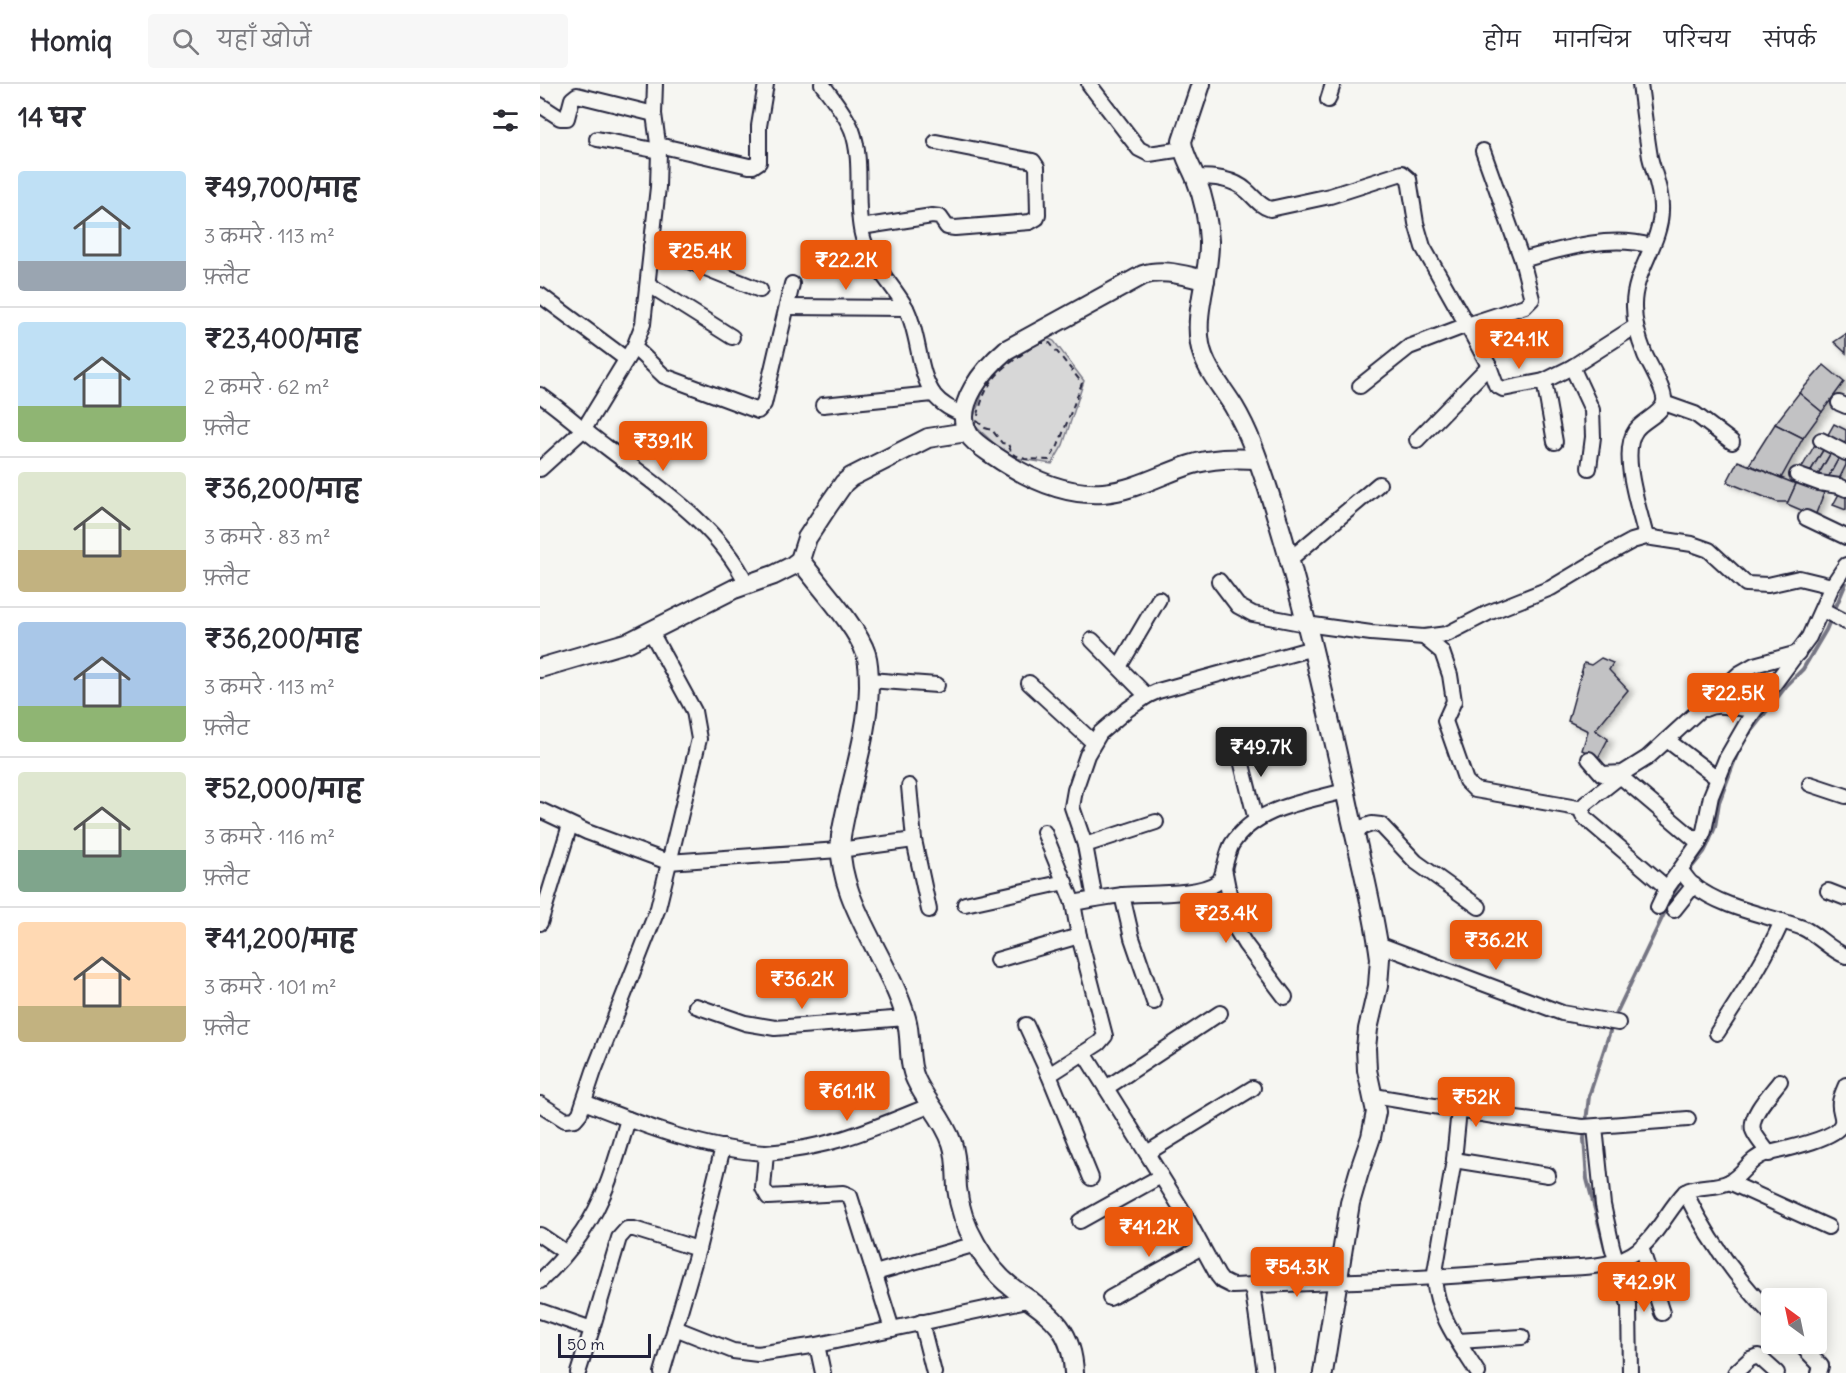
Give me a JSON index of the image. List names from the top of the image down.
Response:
{
  "scale_bar": "50 m",
  "north": "top left",
  "page": {
    "header": "Homiq",
    "search": "यहाँ खोजें",
    "nav": [
      "होम",
      "मानचित्र",
      "परिचय",
      "संपर्क"
    ],
    "heading": "14 घर",
    "list": [
      {
        "name": "₹49,700/माह",
        "note": "3 कमरे · 113 m² · फ़्लैट"
      },
      {
        "name": "₹23,400/माह",
        "note": "2 कमरे · 62 m² · फ़्लैट"
      },
      {
        "name": "₹36,200/माह",
        "note": "3 कमरे · 83 m² · फ़्लैट"
      },
      {
        "name": "₹36,200/माह",
        "note": "3 कमरे · 113 m² · फ़्लैट"
      },
      {
        "name": "₹52,000/माह",
        "note": "3 कमरे · 116 m² · फ़्लैट"
      },
      {
        "name": "₹41,200/माह",
        "note": "3 कमरे · 101 m² · फ़्लैट"
      }
    ],
    "price": [
      "₹25.4K",
      "₹22.2K",
      "₹24.1K",
      "₹39.1K",
      "₹22.5K",
      "₹49.7K",
      "₹23.4K",
      "₹36.2K",
      "₹36.2K",
      "₹61.1K",
      "₹52K",
      "₹41.2K",
      "₹54.3K",
      "₹42.9K"
    ],
    "scale": "50 m"
  }
}
